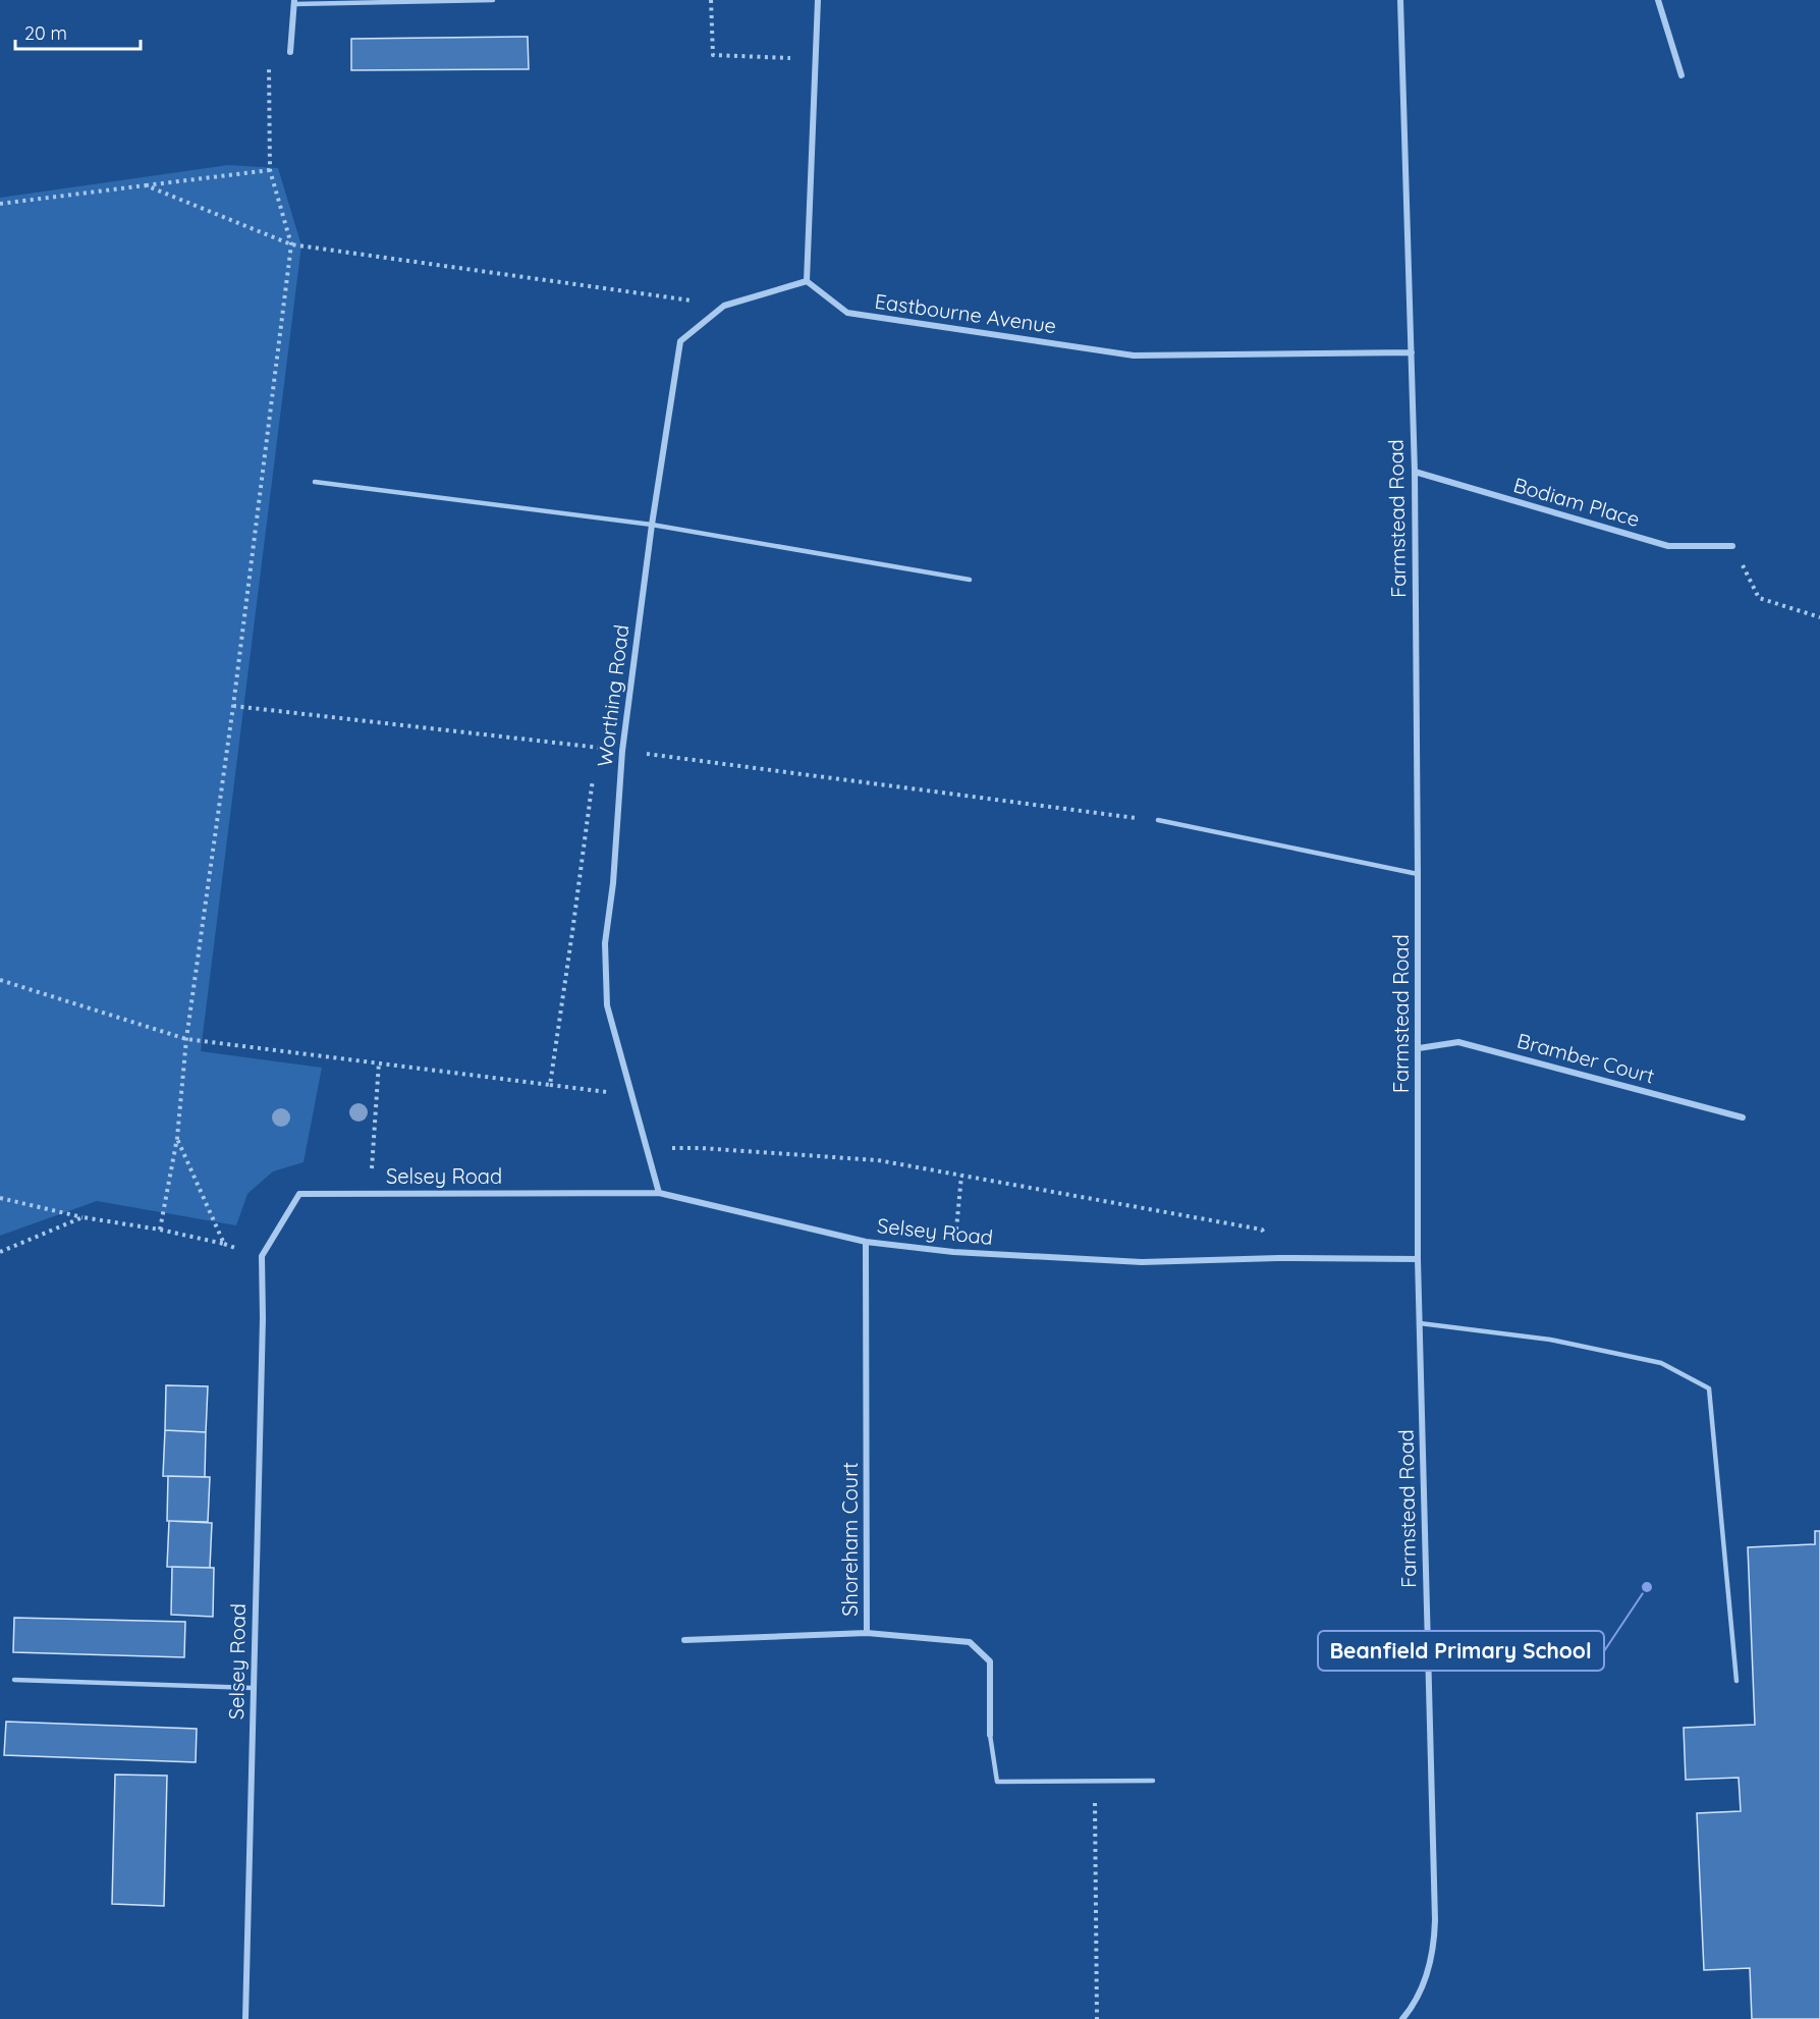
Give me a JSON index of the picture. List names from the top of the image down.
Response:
{
  "streets": {
    "street": [
      "Eastbourne Avenue",
      "Bodiam Place",
      "Farmstead Road",
      "Worthing Road",
      "Bramber Court",
      "Selsey Road",
      "Shoreham Court"
    ]
  },
  "crossings": [
    ["Eastbourne Avenue", "Farmstead Road"],
    ["Eastbourne Avenue", "Worthing Road"],
    ["Bodiam Place", "Farmstead Road"],
    ["Farmstead Road", "Bramber Court"],
    ["Farmstead Road", "Selsey Road"],
    ["Worthing Road", "Selsey Road"],
    ["Selsey Road", "Shoreham Court"]
  ],
  "places": ["Beanfield Primary School"],
  "scale_bar": "20 m"
}
